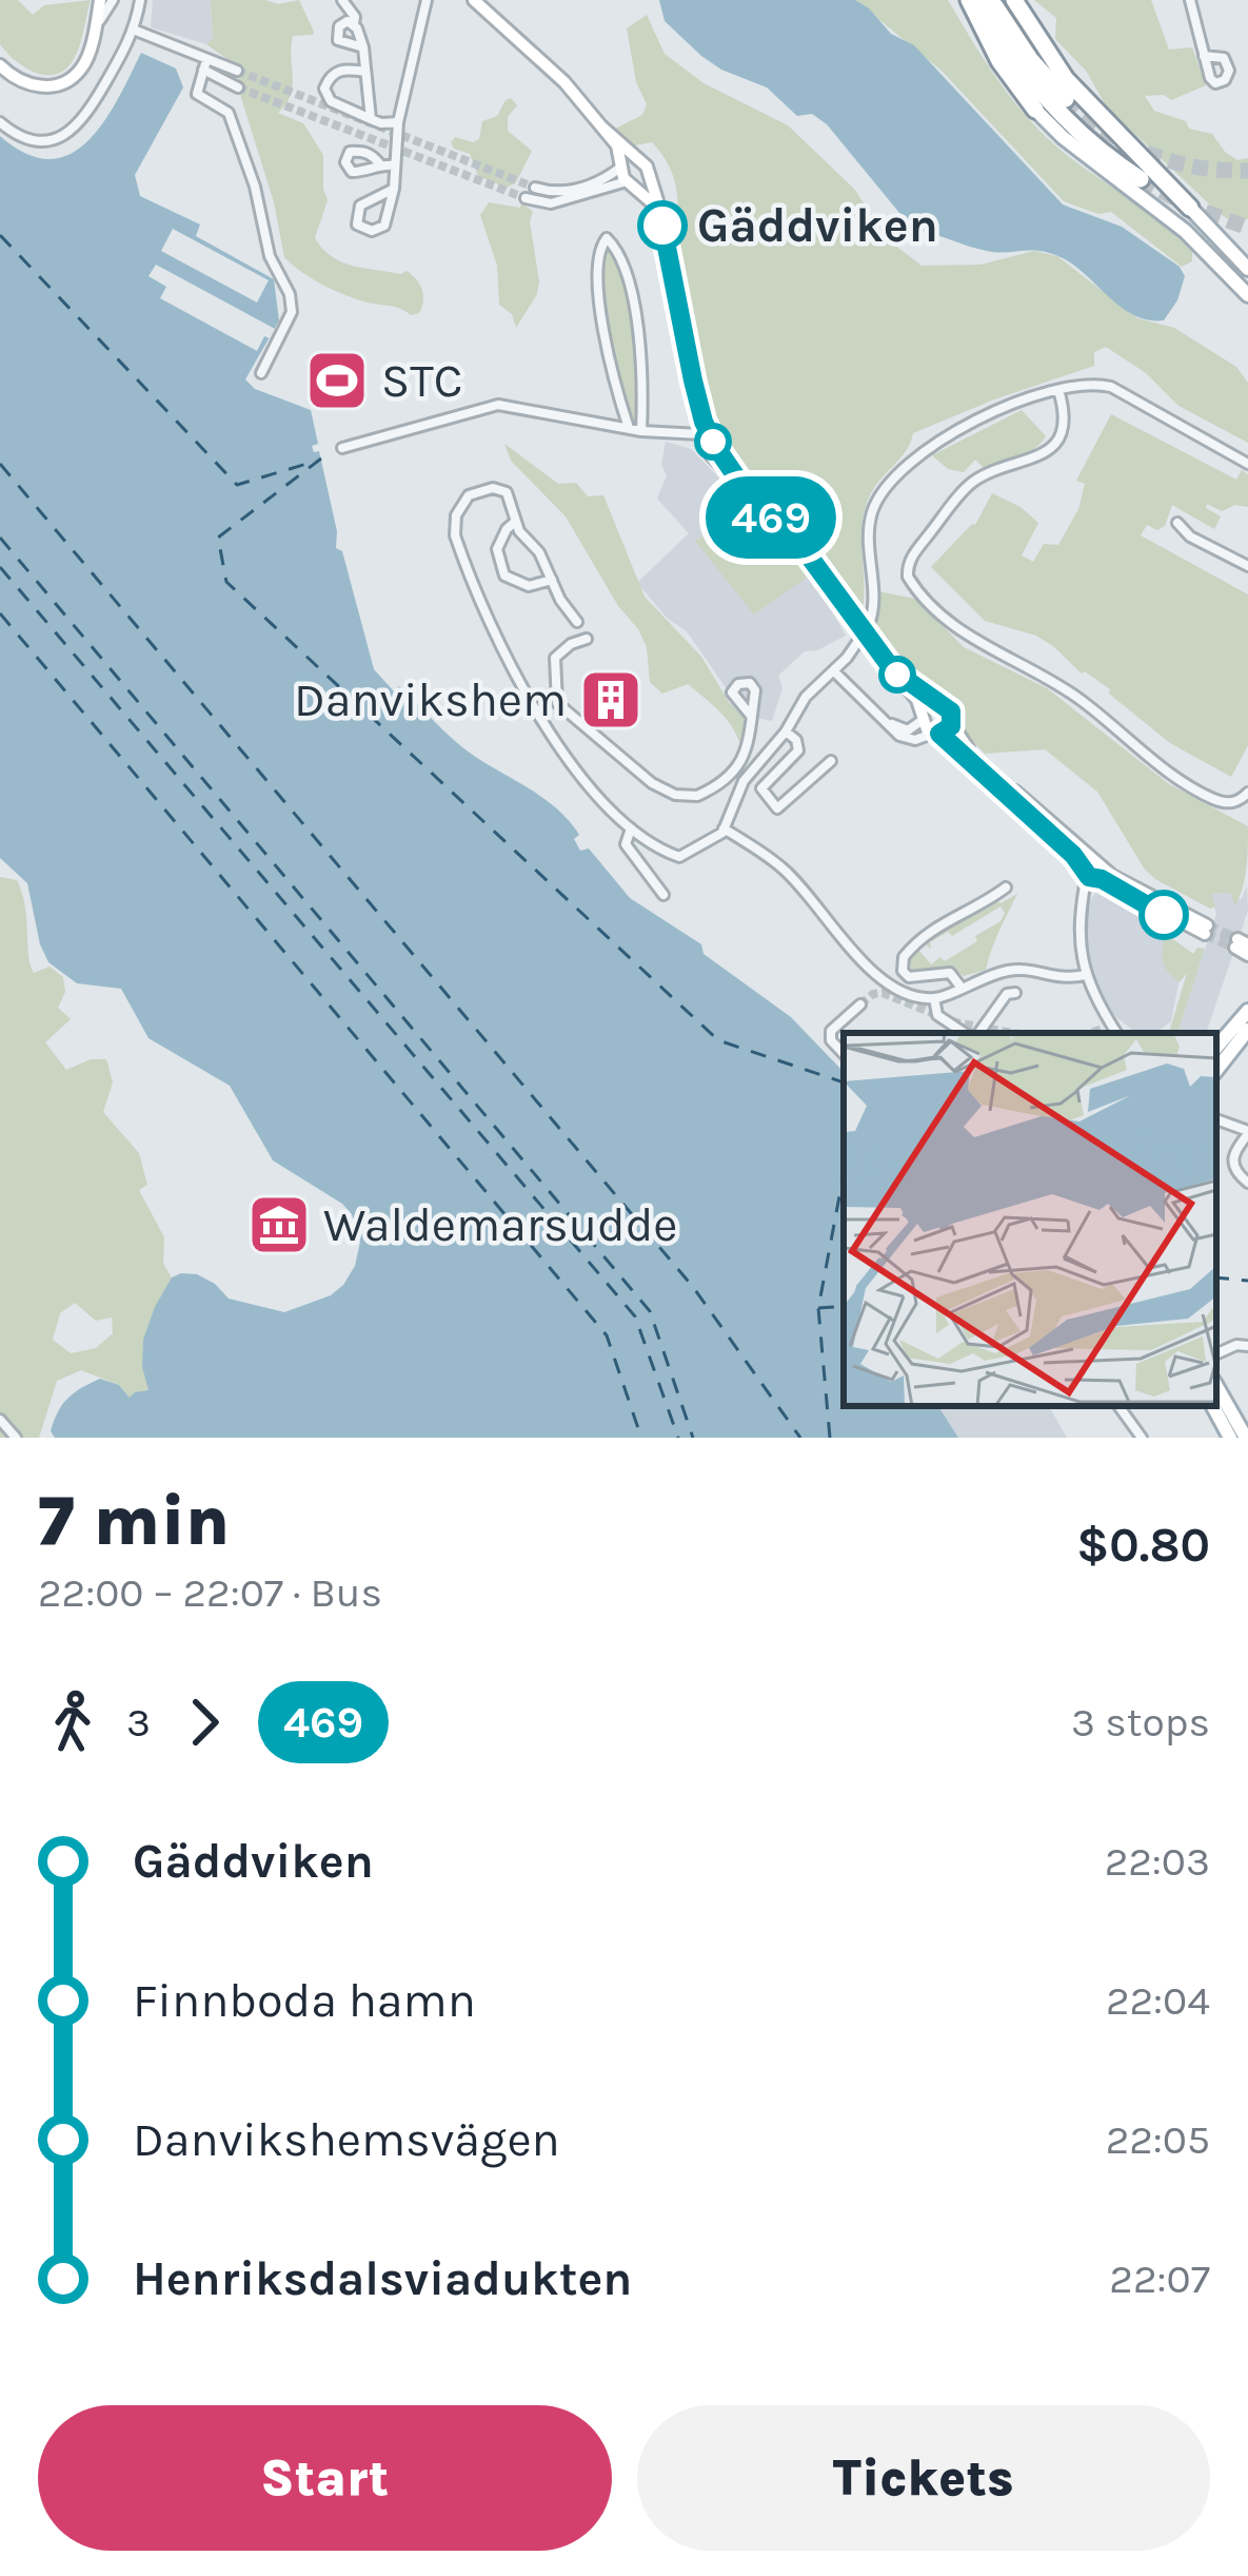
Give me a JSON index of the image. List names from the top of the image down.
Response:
{
  "places": {
    "other": ["Gäddviken"],
    "sports": ["STC"],
    "building": ["Danvikshem"],
    "museum": ["Waldemarsudde"]
  },
  "lines": ["bus line 469"],
  "page": {
    "on_map": "469",
    "heading": ["7 min", "22:00 – 22:07 · Bus", "$0.80"],
    "legs": ["3", "469", "3 stops"],
    "list": [
      {
        "name": "Gäddviken",
        "value": "22:03"
      },
      {
        "name": "Finnboda hamn",
        "value": "22:04"
      },
      {
        "name": "Danvikshemsvägen",
        "value": "22:05"
      },
      {
        "name": "Henriksdalsviadukten",
        "value": "22:07"
      }
    ],
    "buttons": ["Start", "Tickets"]
  }
}
